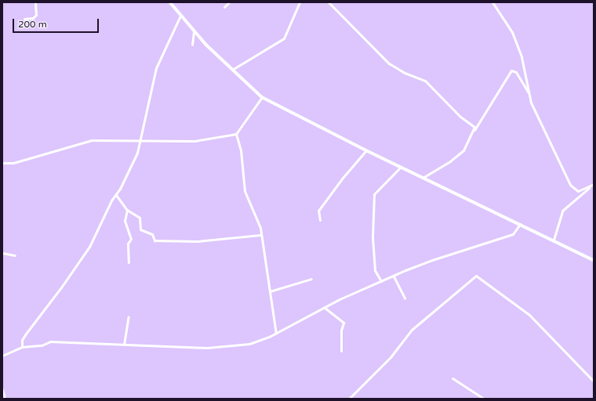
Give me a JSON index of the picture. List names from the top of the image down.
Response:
{
  "scale_bar": "200 m"
}
